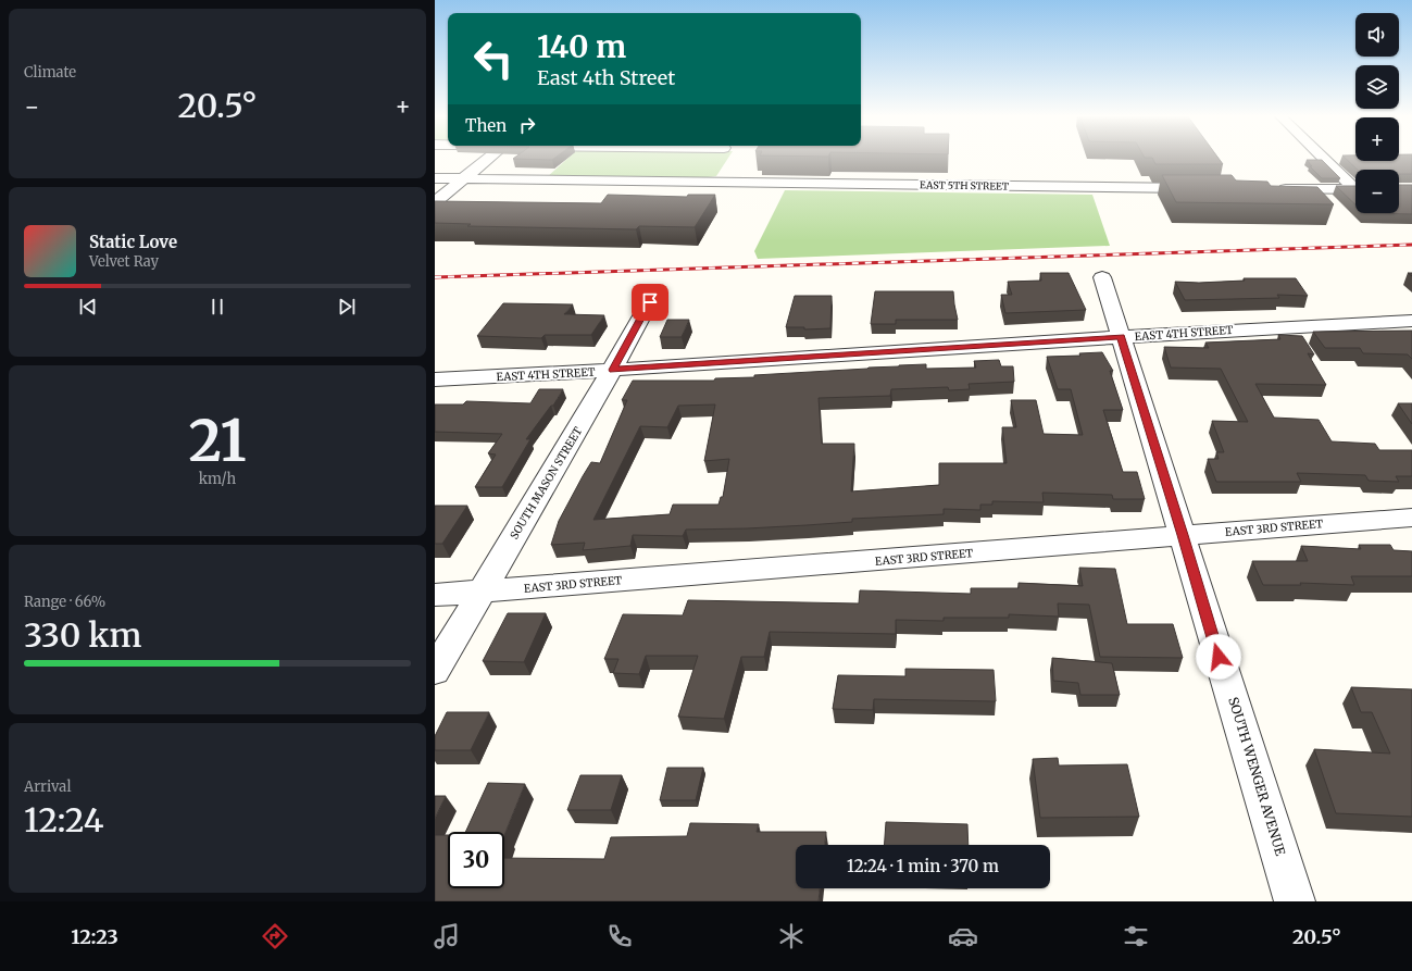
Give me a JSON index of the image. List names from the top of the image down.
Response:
{
  "streets": {
    "street": [
      "EAST 5TH STREET",
      "EAST 4TH STREET",
      "SOUTH MASON STREET",
      "EAST 3RD STREET",
      "SOUTH WENGER AVENUE"
    ]
  },
  "crossings": [
    ["EAST 4TH STREET", "SOUTH MASON STREET"],
    ["EAST 4TH STREET", "SOUTH WENGER AVENUE"],
    ["SOUTH MASON STREET", "EAST 3RD STREET"],
    ["EAST 3RD STREET", "SOUTH WENGER AVENUE"]
  ],
  "page": {
    "tile": [
      "Climate",
      ["21", "km/h"],
      ["Range · 66%", "330 km"],
      ["Arrival", "12:24"]
    ],
    "map_buttons": ["+", "−"],
    "turn": ["140 m", "East 4th Street"],
    "heat": ["−", "20.5°", "+"],
    "then": "Then",
    "song": ["Static Love", "Velvet Ray"],
    "limit": "30",
    "trip": "12:24 · 1 min · 370 m",
    "tabs": ["12:23", "20.5°"]
  }
}
